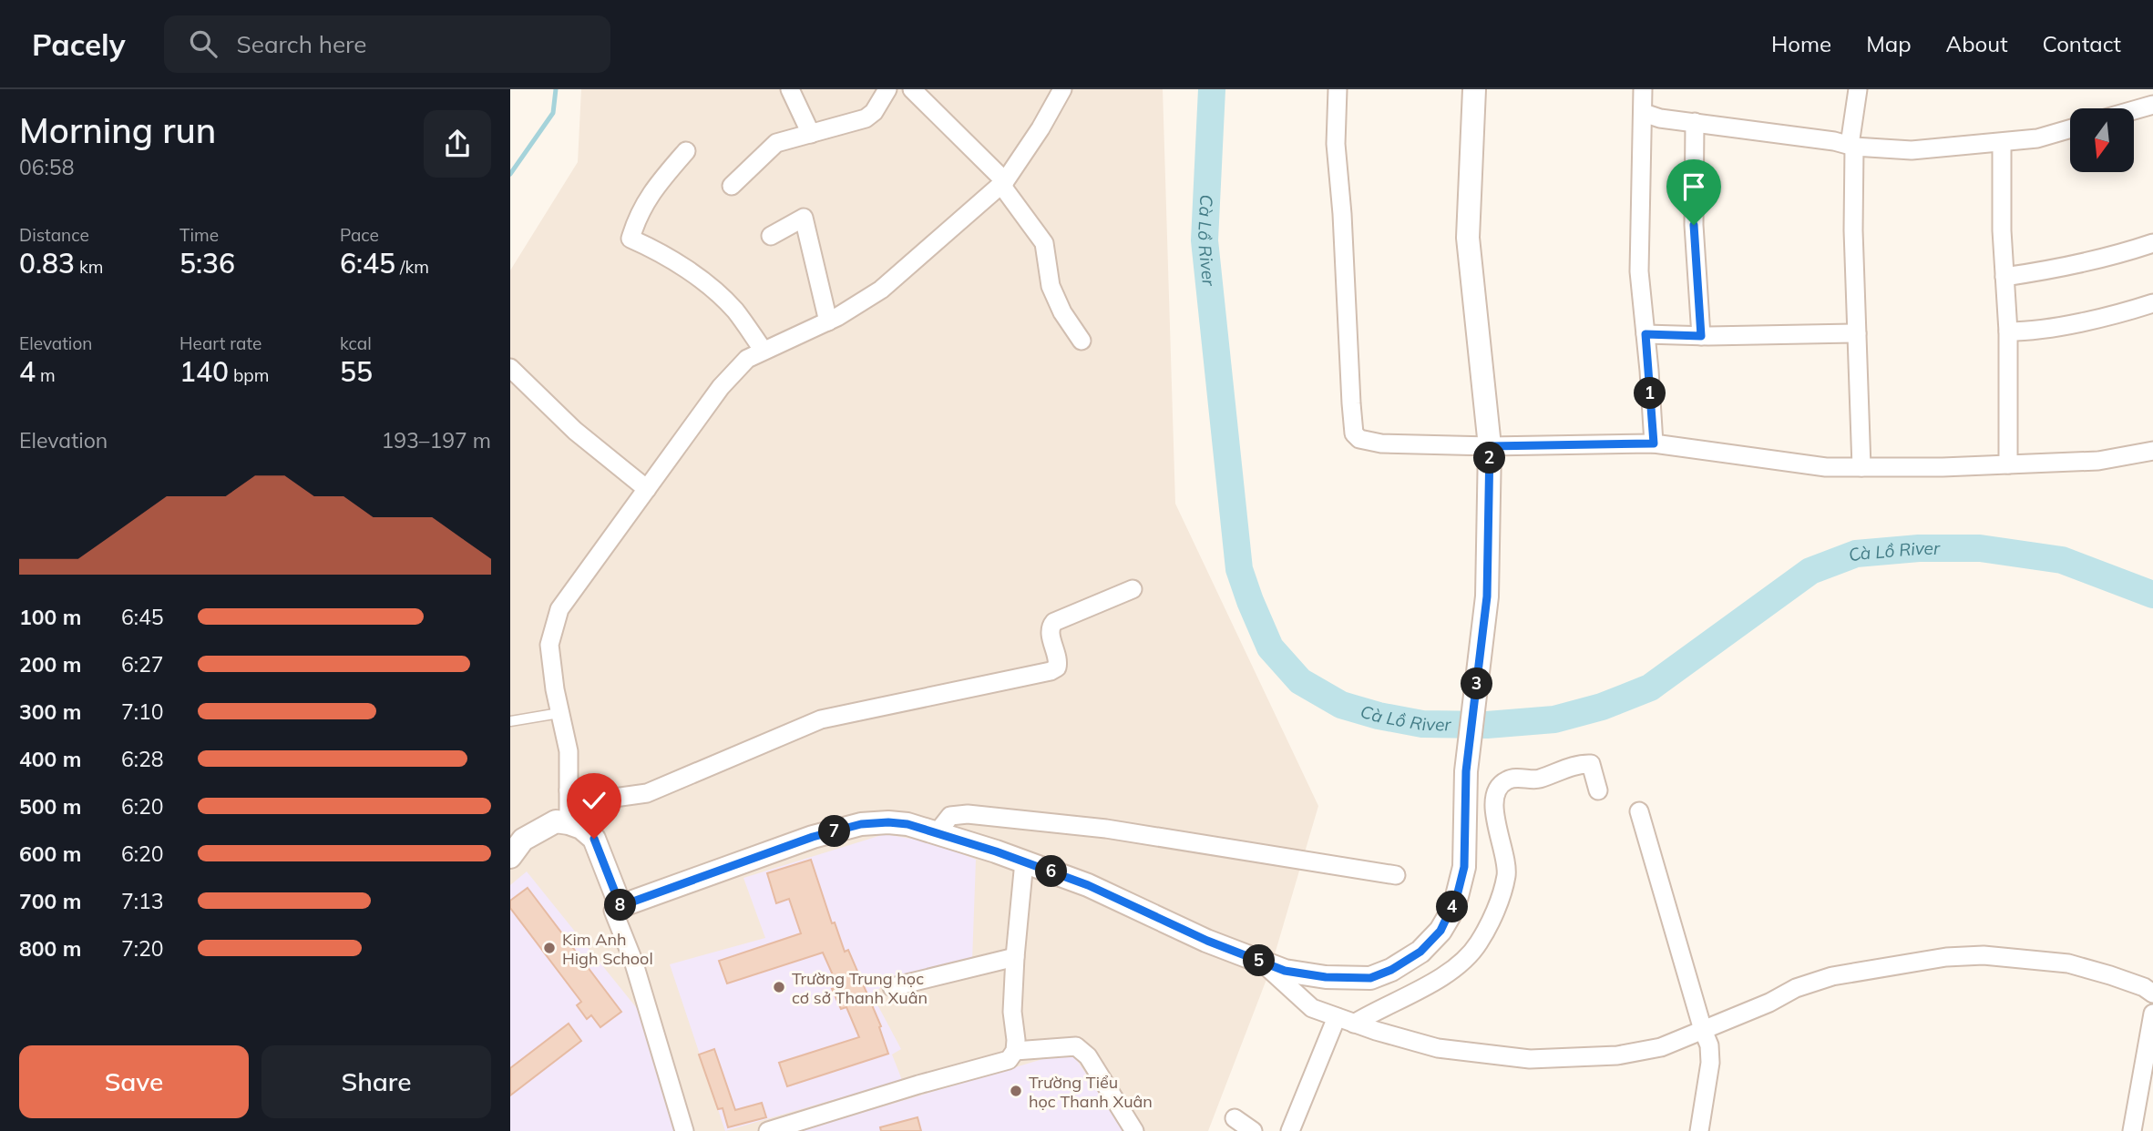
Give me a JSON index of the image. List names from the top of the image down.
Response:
{
  "water": ["Cà Lồ River"],
  "places": ["Kim Anh High School", "Trường Trung học cơ sở Thanh Xuân", "Trường Tiểu học Thanh Xuân"],
  "north": "bottom",
  "page": {
    "header": "Pacely",
    "search": "Search here",
    "nav": [
      "Home",
      "Map",
      "About",
      "Contact"
    ],
    "heading": ["Morning run", "06:58"],
    "stats": [
      ["Distance", "0.83 km"],
      ["Time", "5:36"],
      ["Pace", "6:45 /km"],
      ["Elevation", "4 m"],
      ["Heart rate", "140 bpm"],
      ["kcal", "55"]
    ],
    "pins": [
      "1",
      "2",
      "3",
      "7",
      "6",
      "8",
      "4",
      "5"
    ],
    "chart": ["Elevation", "193–197 m"],
    "list": [
      {
        "name": "100 m",
        "note": "6:45"
      },
      {
        "name": "200 m",
        "note": "6:27"
      },
      {
        "name": "300 m",
        "note": "7:10"
      },
      {
        "name": "400 m",
        "note": "6:28"
      },
      {
        "name": "500 m",
        "note": "6:20"
      },
      {
        "name": "600 m",
        "note": "6:20"
      },
      {
        "name": "700 m",
        "note": "7:13"
      },
      {
        "name": "800 m",
        "note": "7:20"
      }
    ],
    "buttons": ["Save", "Share"]
  }
}
